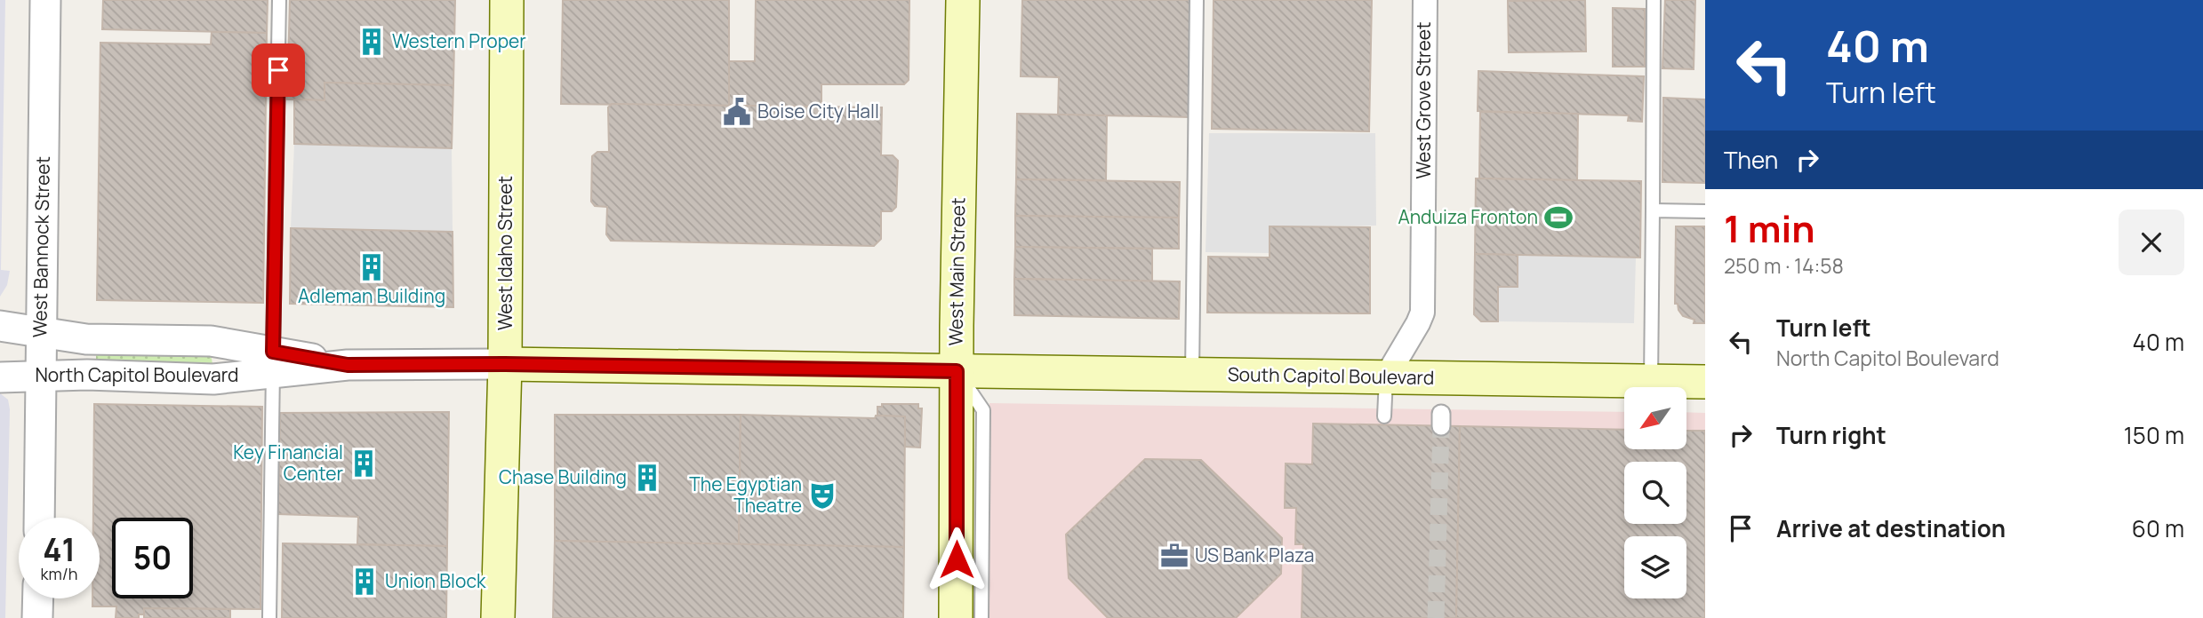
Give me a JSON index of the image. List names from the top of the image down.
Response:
{
  "streets": {
    "main road": [
      "West Idaho Street",
      "West Main Street",
      "North Capitol Boulevard",
      "South Capitol Boulevard"
    ],
    "street": ["West Grove Street", "West Bannock Street"]
  },
  "crossings": [
    ["West Grove Street", "South Capitol Boulevard"],
    ["West Bannock Street", "North Capitol Boulevard"],
    ["West Idaho Street", "North Capitol Boulevard"],
    ["West Main Street", "North Capitol Boulevard"],
    ["West Main Street", "South Capitol Boulevard"],
    ["North Capitol Boulevard", "South Capitol Boulevard"]
  ],
  "places": {
    "building": [
      "Western Proper",
      "Adleman Building",
      "Key Financial Center",
      "Chase Building",
      "Union Block"
    ],
    "public building": ["Boise City Hall"],
    "sports": ["Anduiza Fronton"],
    "theatre": ["The Egyptian Theatre"],
    "office": ["US Bank Plaza"]
  },
  "north": "bottom left",
  "page": {
    "turn": ["40 m", "Turn left"],
    "then": "Then",
    "heading": ["1 min", "250 m · 14:58"],
    "list": [
      {
        "name": "Turn left",
        "note": "North Capitol Boulevard",
        "value": "40 m"
      },
      {
        "name": "Turn right",
        "value": "150 m"
      },
      {
        "name": "Arrive at destination",
        "value": "60 m"
      }
    ],
    "speed": "41 km/h",
    "limit": "50"
  }
}
